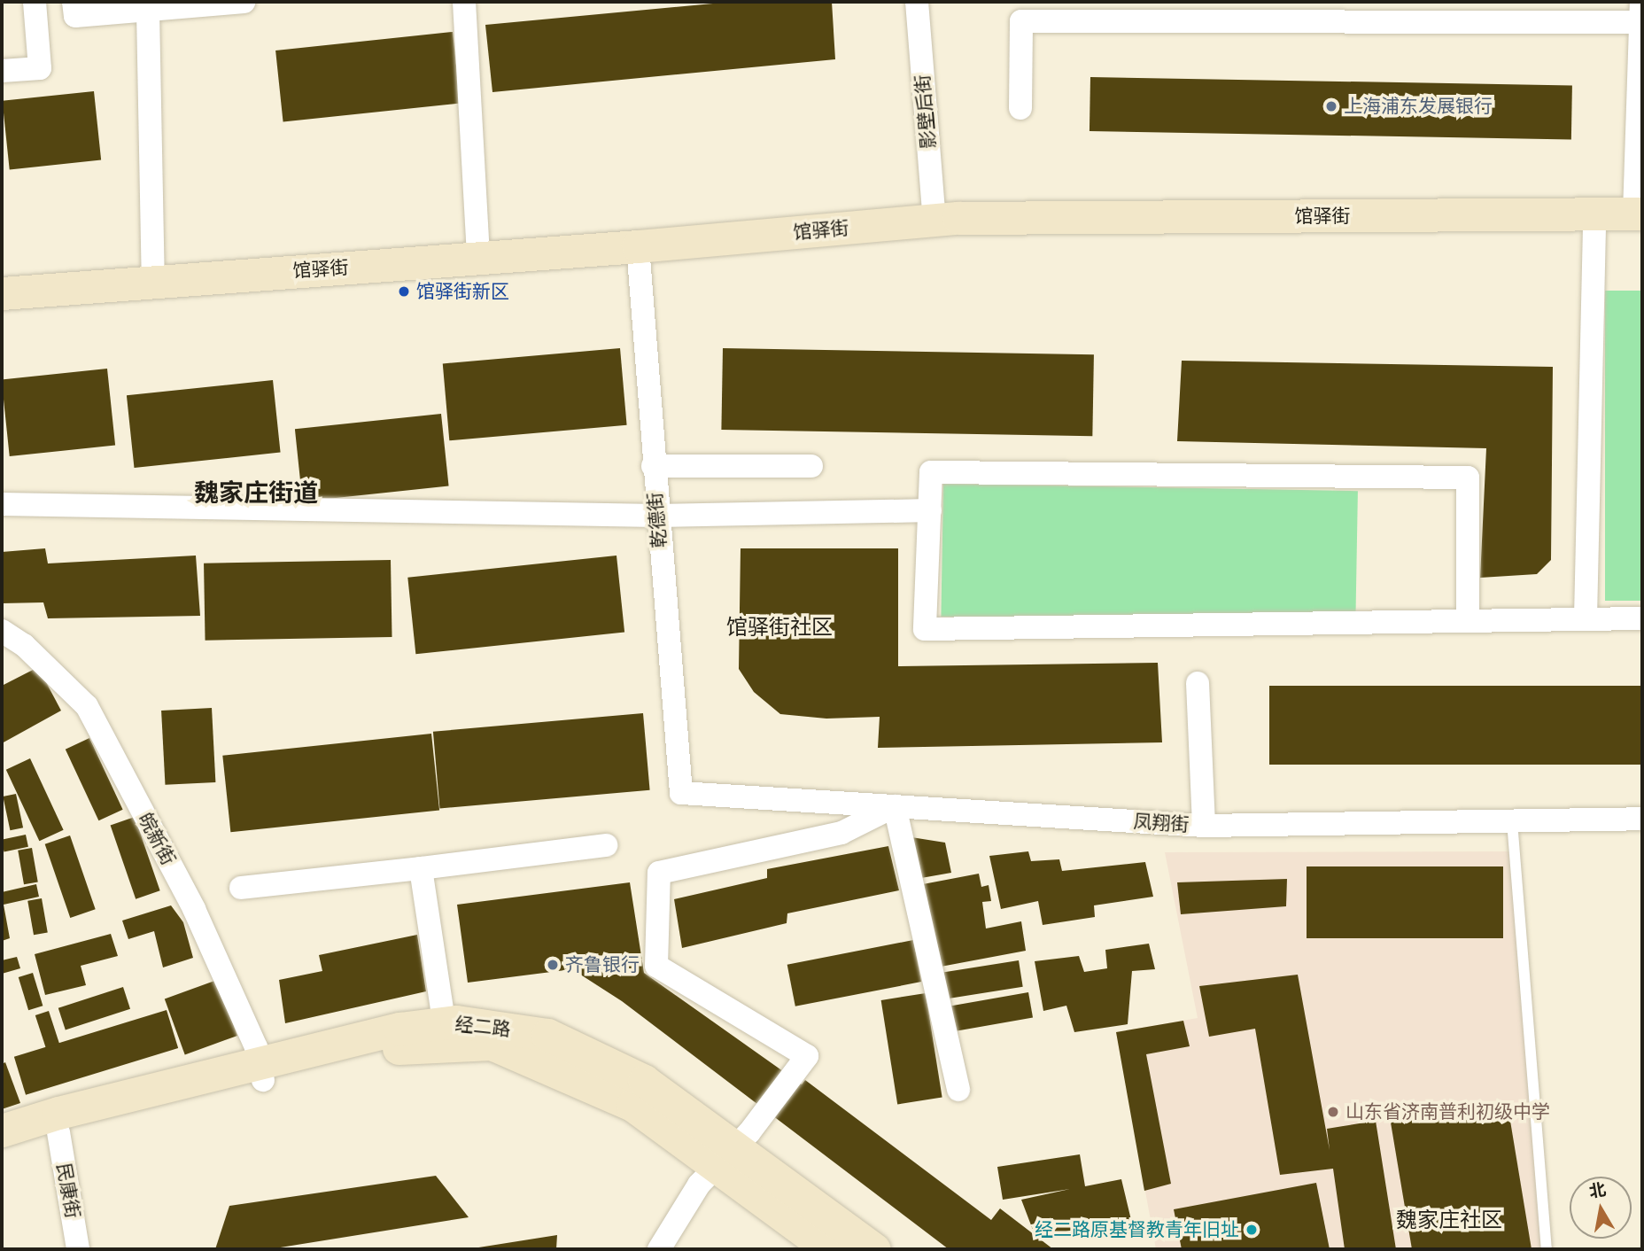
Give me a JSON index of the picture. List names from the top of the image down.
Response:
{
  "streets": {
    "main road": ["馆驿街", "经二路"],
    "street": [
      "影壁后街",
      "乾德街",
      "凤翔街",
      "皖新街",
      "民康街"
    ]
  },
  "crossings": [
    ["影壁后街", "馆驿街"],
    ["馆驿街", "乾德街"],
    ["乾德街", "凤翔街"],
    ["皖新街", "经二路"],
    ["经二路", "民康街"]
  ],
  "districts": ["魏家庄街道", "馆驿街社区", "魏家庄社区"],
  "places": [
    "上海浦东发展银行",
    "馆驿街新区",
    "齐鲁银行",
    "山东省济南普利初级中学",
    "经二路原基督教青年旧址"
  ],
  "north": "top"
}
